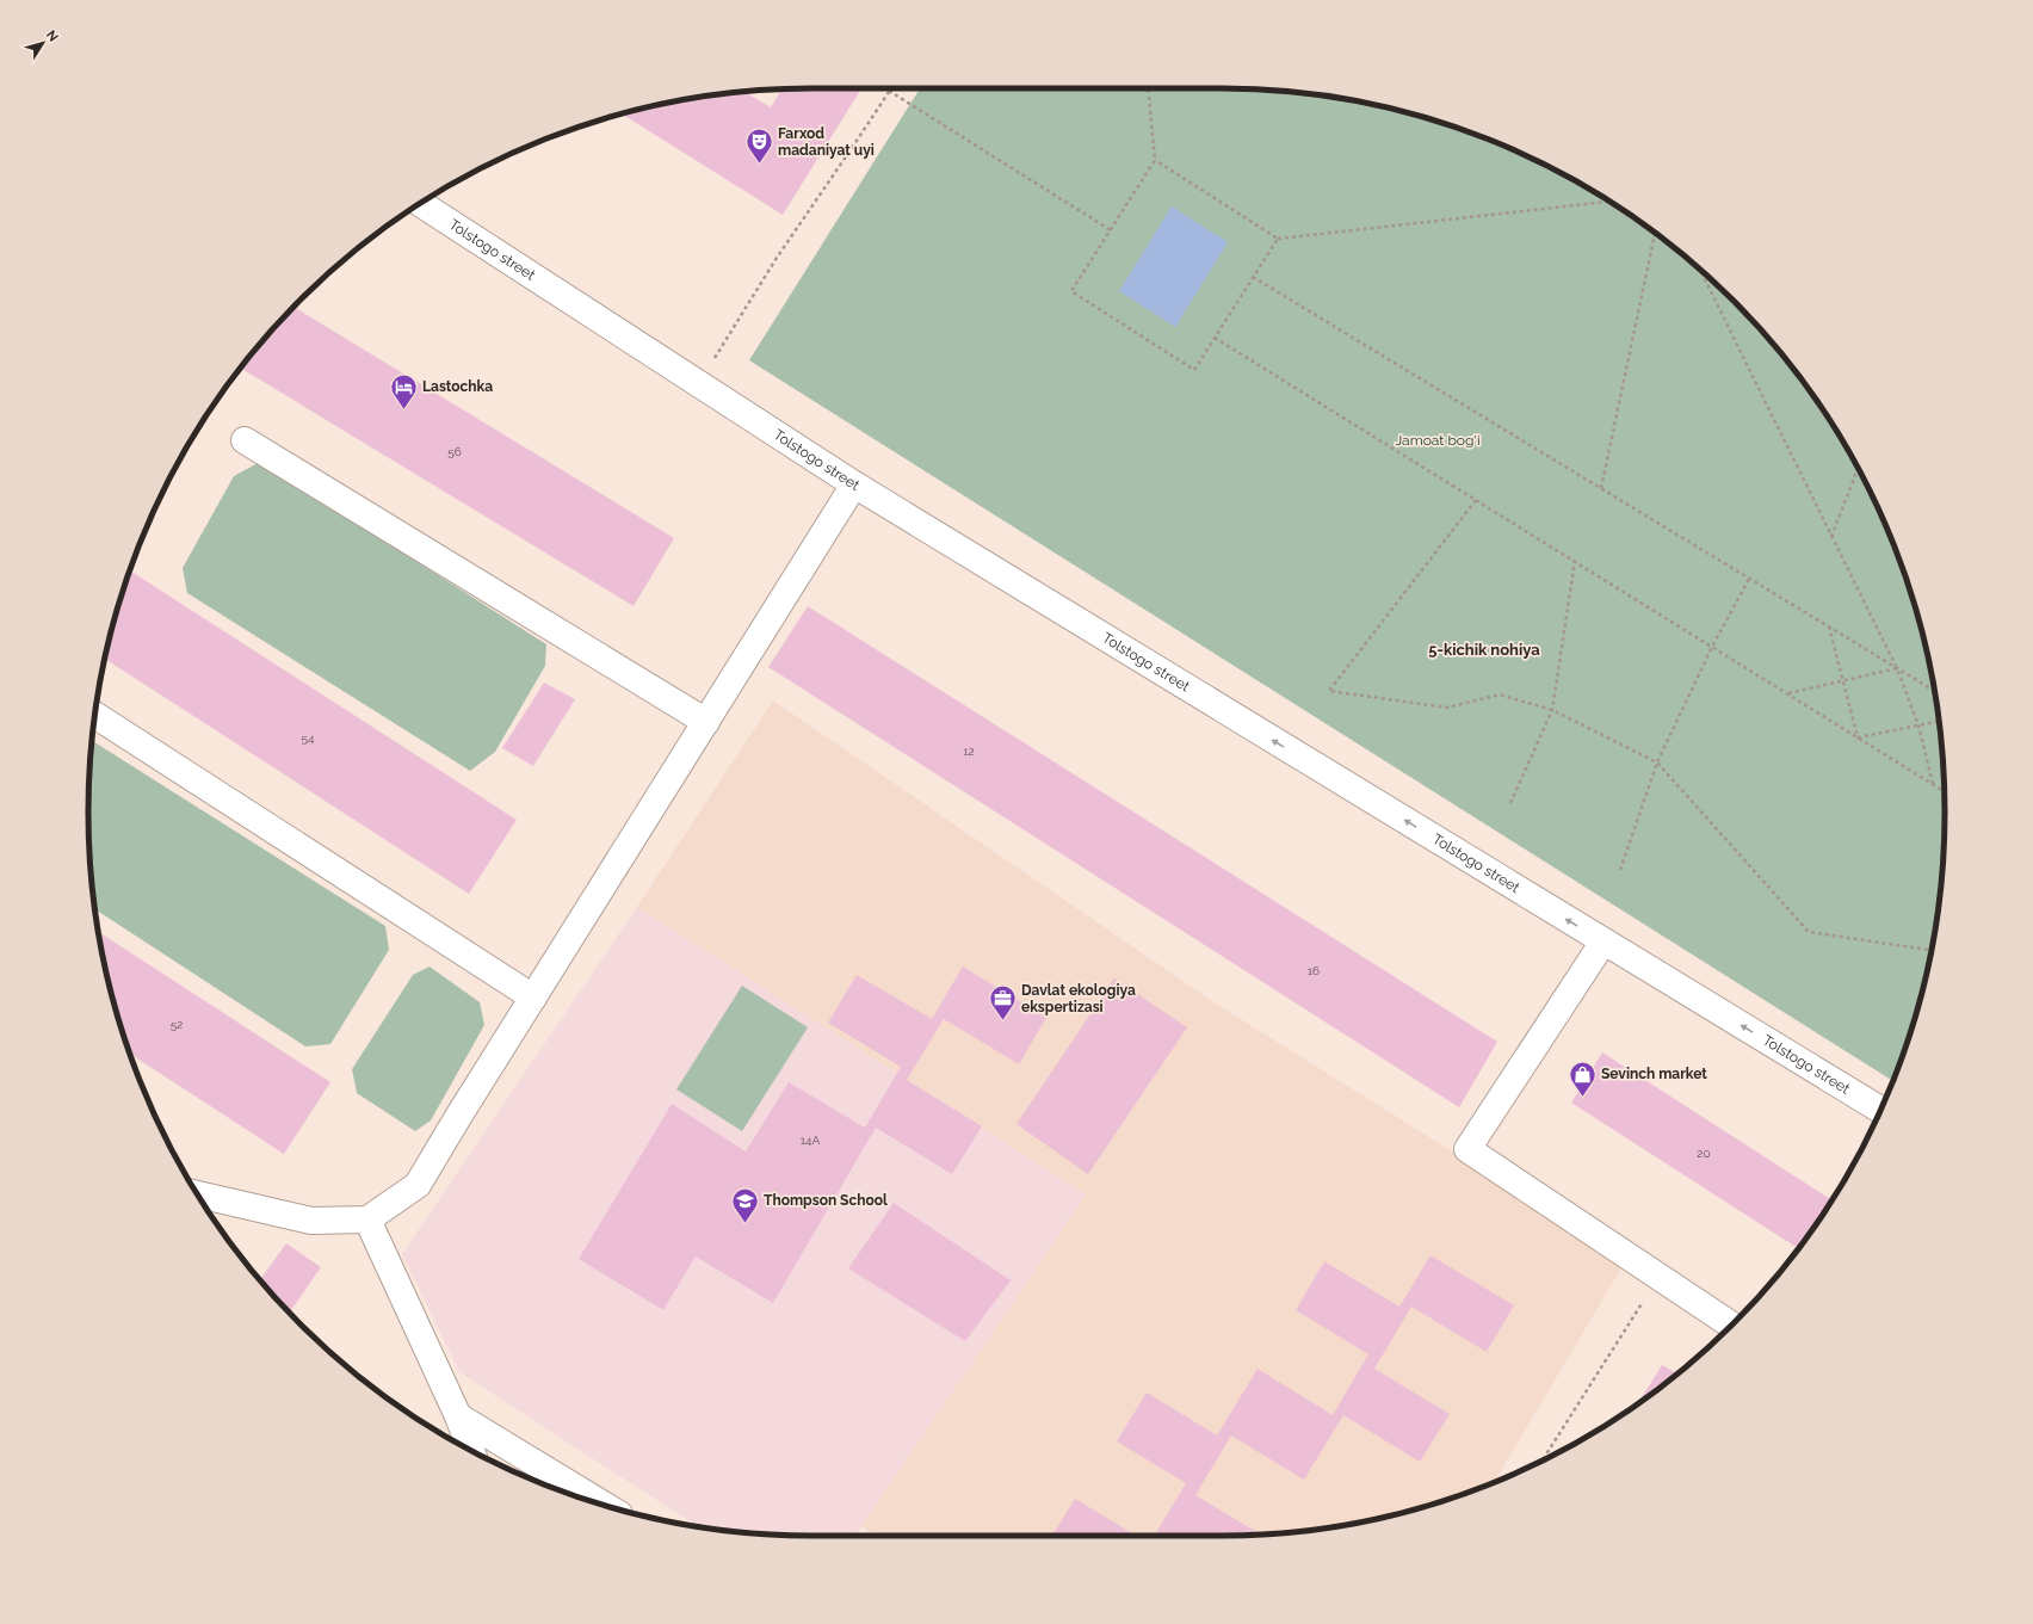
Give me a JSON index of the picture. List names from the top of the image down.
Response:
{
  "streets": {
    "street": ["Tolstogo street"]
  },
  "one_way": ["Tolstogo street"],
  "districts": ["5-kichik nohiya"],
  "parks": ["Jamoat bog'i"],
  "places": {
    "theatre": ["Farxod madaniyat uyi"],
    "hotel": ["Lastochka"],
    "office": ["Davlat ekologiya ekspertizasi"],
    "shop": ["Sevinch market"],
    "school or university": ["Thompson School"]
  },
  "house_numbers": [
    "56",
    "54",
    "12",
    "16",
    "52",
    "14A",
    "20"
  ],
  "north": "top right"
}
